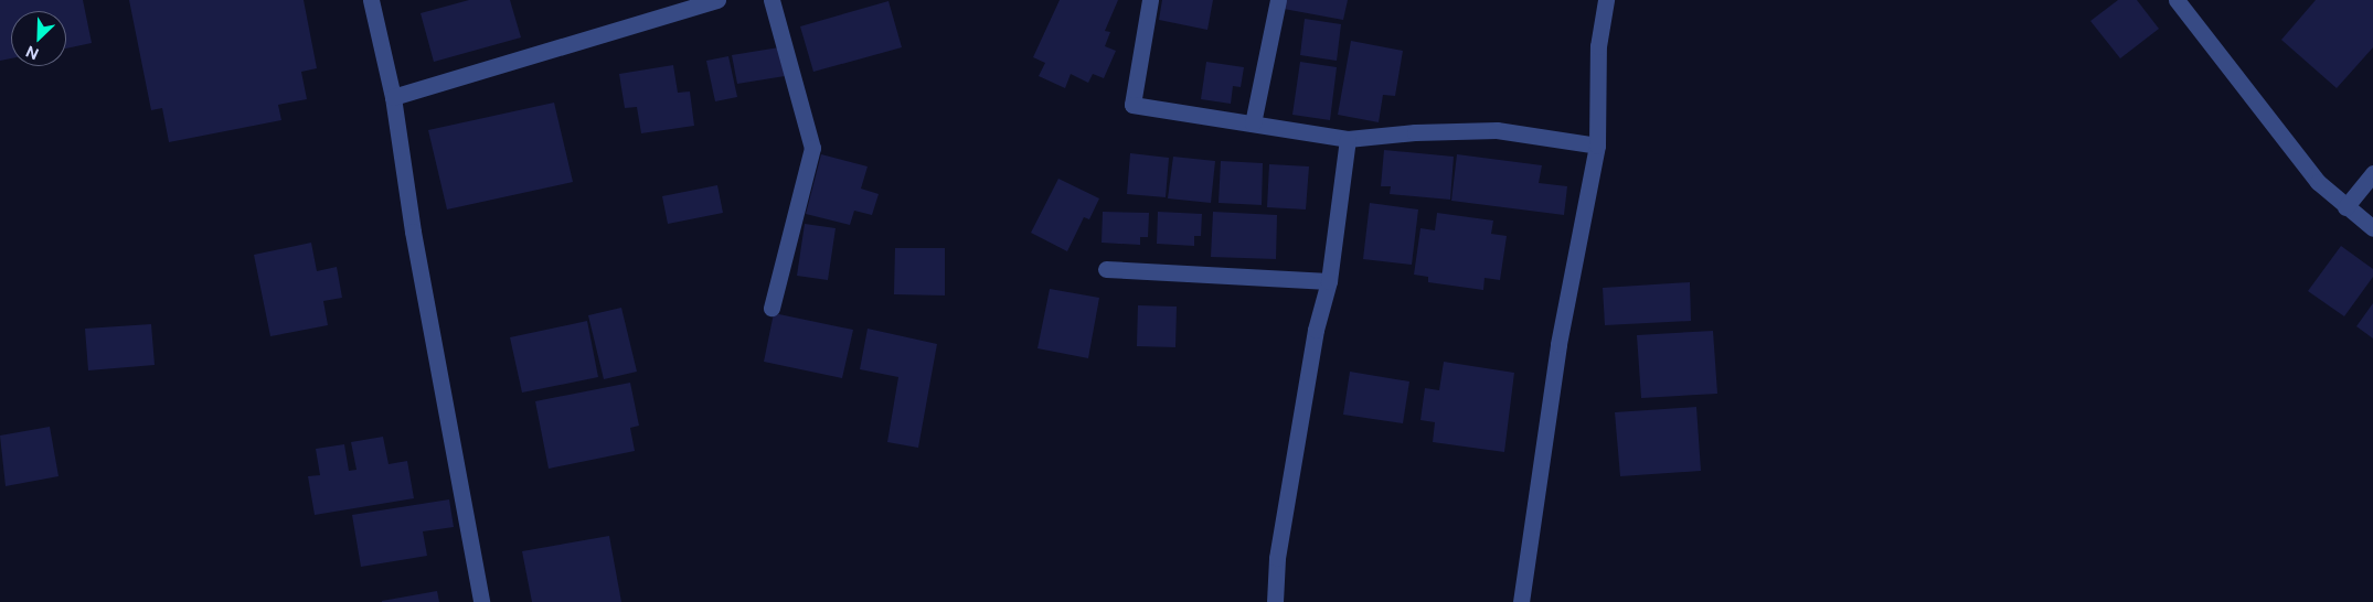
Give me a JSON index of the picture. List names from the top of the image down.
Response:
{
  "north": "bottom left"
}
